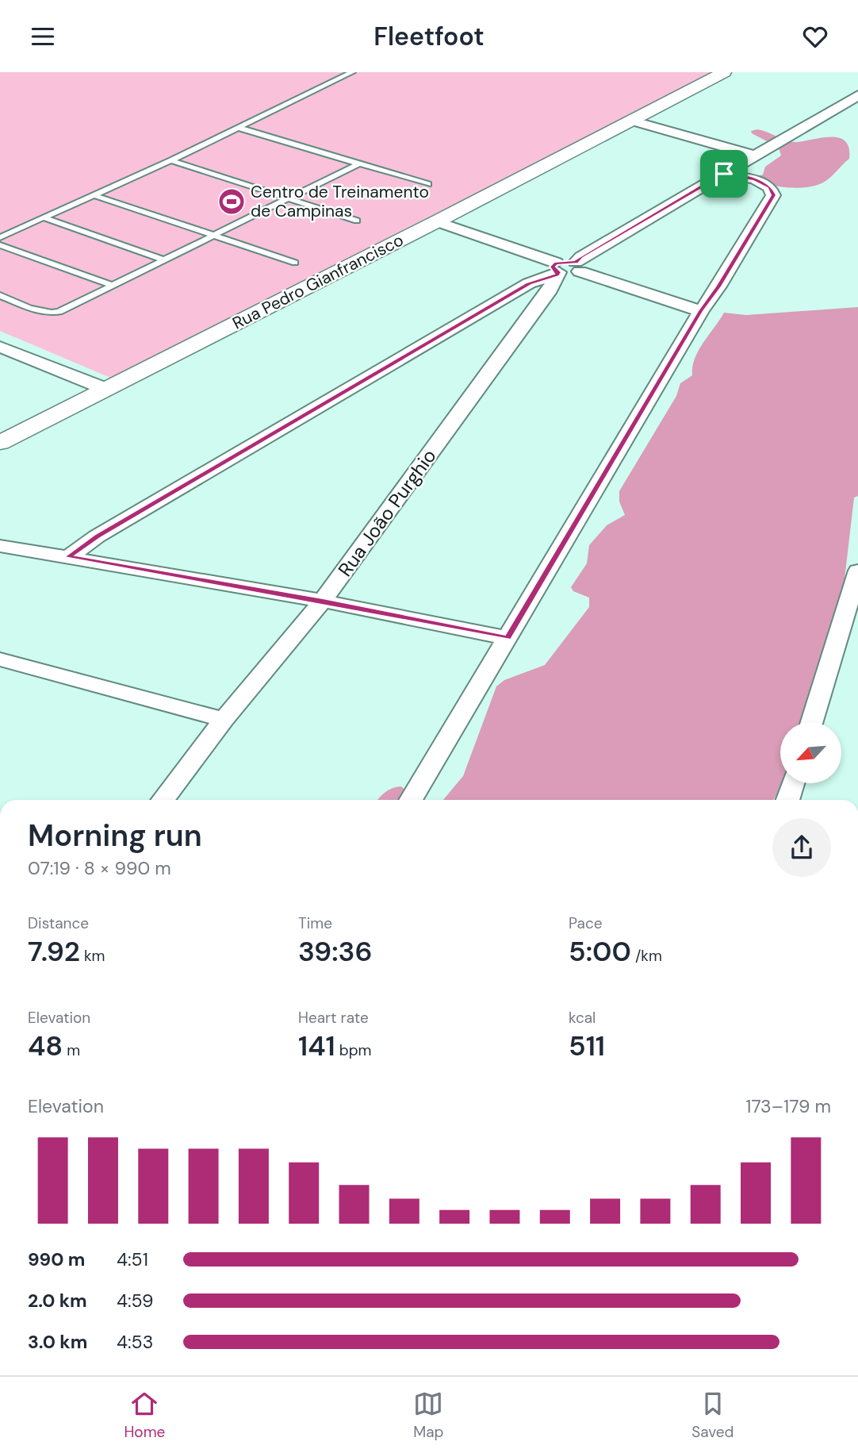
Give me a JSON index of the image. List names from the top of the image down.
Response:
{
  "streets": {
    "street": ["Rua Pedro Gianfrancisco", "Rua João Purghio"]
  },
  "places": {
    "sports": ["Centro de Treinamento de Campinas"]
  },
  "north": "bottom left",
  "page": {
    "header": "Fleetfoot",
    "heading": ["Morning run", "07:19 · 8 × 990 m"],
    "stats": [
      ["Distance", "7.92 km"],
      ["Time", "39:36"],
      ["Pace", "5:00 /km"],
      ["Elevation", "48 m"],
      ["Heart rate", "141 bpm"],
      ["kcal", "511"]
    ],
    "chart": ["Elevation", "173–179 m"],
    "list": [
      {
        "name": "990 m",
        "note": "4:51"
      },
      {
        "name": "2.0 km",
        "note": "4:59"
      },
      {
        "name": "3.0 km",
        "note": "4:53"
      }
    ],
    "tabs": ["Home", "Map", "Saved"]
  }
}
